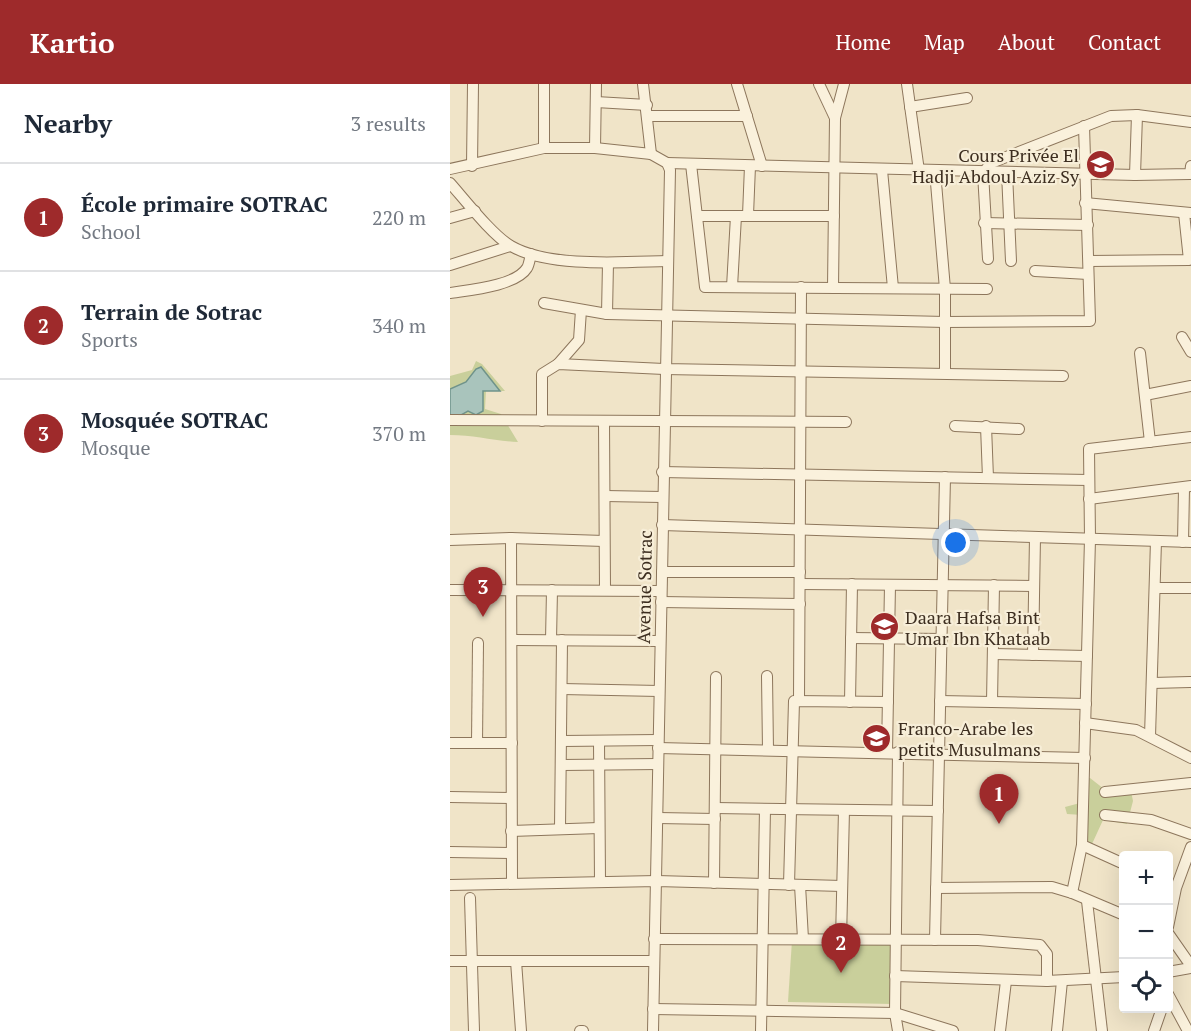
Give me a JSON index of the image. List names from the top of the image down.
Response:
{
  "streets": {
    "street": ["Avenue Sotrac"]
  },
  "places": {
    "school or university": ["Cours Privée El Hadji Abdoul Aziz Sy", "Daara Hafsa Bint Umar Ibn Khataab", "Franco-Arabe les petits Musulmans"]
  },
  "page": {
    "header": "Kartio",
    "nav": [
      "Home",
      "Map",
      "About",
      "Contact"
    ],
    "heading": ["Nearby", "3 results"],
    "list": [
      {
        "mark": "1",
        "name": "École primaire SOTRAC",
        "note": "School",
        "value": "220 m"
      },
      {
        "mark": "2",
        "name": "Terrain de Sotrac",
        "note": "Sports",
        "value": "340 m"
      },
      {
        "mark": "3",
        "name": "Mosquée SOTRAC",
        "note": "Mosque",
        "value": "370 m"
      }
    ],
    "pins": ["3", "1", "2"],
    "map_buttons": ["+", "−"]
  }
}
